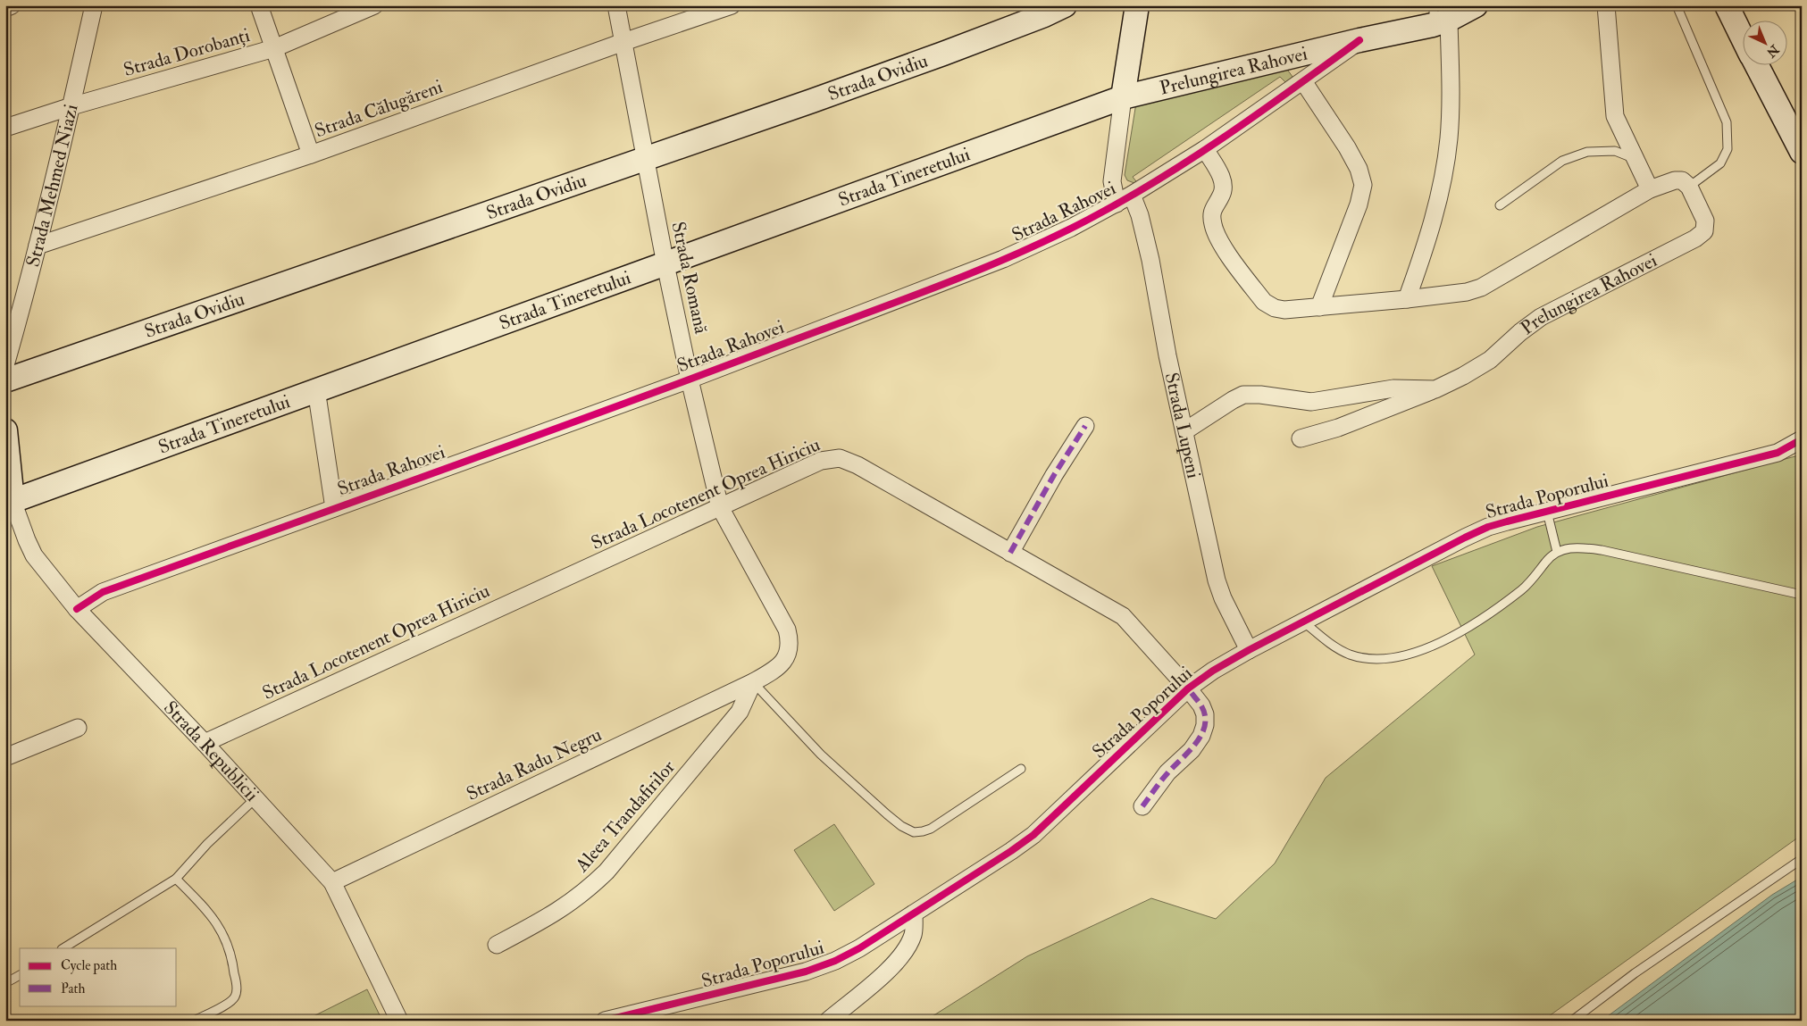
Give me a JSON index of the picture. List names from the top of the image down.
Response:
{
  "streets": {
    "main road": ["Prelungirea Rahovei", "Strada Ovidiu", "Strada Tineretului"],
    "street": [
      "Strada Dorobanți",
      "Strada Călugăreni",
      "Strada Mehmed Niazi",
      "Strada Rahovei",
      "Strada Romană",
      "Strada Lupeni",
      "Strada Locotenent Oprea Hiriciu",
      "Strada Poporului",
      "Strada Republicii",
      "Strada Radu Negru",
      "Aleea Trandafirilor"
    ]
  },
  "crossings": [
    ["Strada Dorobanți", "Strada Mehmed Niazi"],
    ["Prelungirea Rahovei", "Strada Tineretului"],
    ["Prelungirea Rahovei", "Strada Rahovei"],
    ["Prelungirea Rahovei", "Strada Lupeni"],
    ["Strada Ovidiu", "Strada Romană"],
    ["Strada Călugăreni", "Strada Mehmed Niazi"],
    ["Strada Călugăreni", "Strada Romană"],
    ["Strada Tineretului", "Strada Romană"],
    ["Strada Tineretului", "Strada Republicii"],
    ["Strada Rahovei", "Strada Romană"],
    ["Strada Rahovei", "Strada Lupeni"],
    ["Strada Rahovei", "Strada Republicii"],
    ["Strada Romană", "Strada Locotenent Oprea Hiriciu"],
    ["Strada Romană", "Strada Radu Negru"],
    ["Strada Romană", "Aleea Trandafirilor"],
    ["Strada Lupeni", "Strada Poporului"],
    ["Strada Locotenent Oprea Hiriciu", "Strada Poporului"],
    ["Strada Locotenent Oprea Hiriciu", "Strada Republicii"],
    ["Strada Republicii", "Strada Radu Negru"],
    ["Strada Radu Negru", "Aleea Trandafirilor"]
  ],
  "legend": ["Cycle path", "Path"],
  "north": "bottom right"
}
